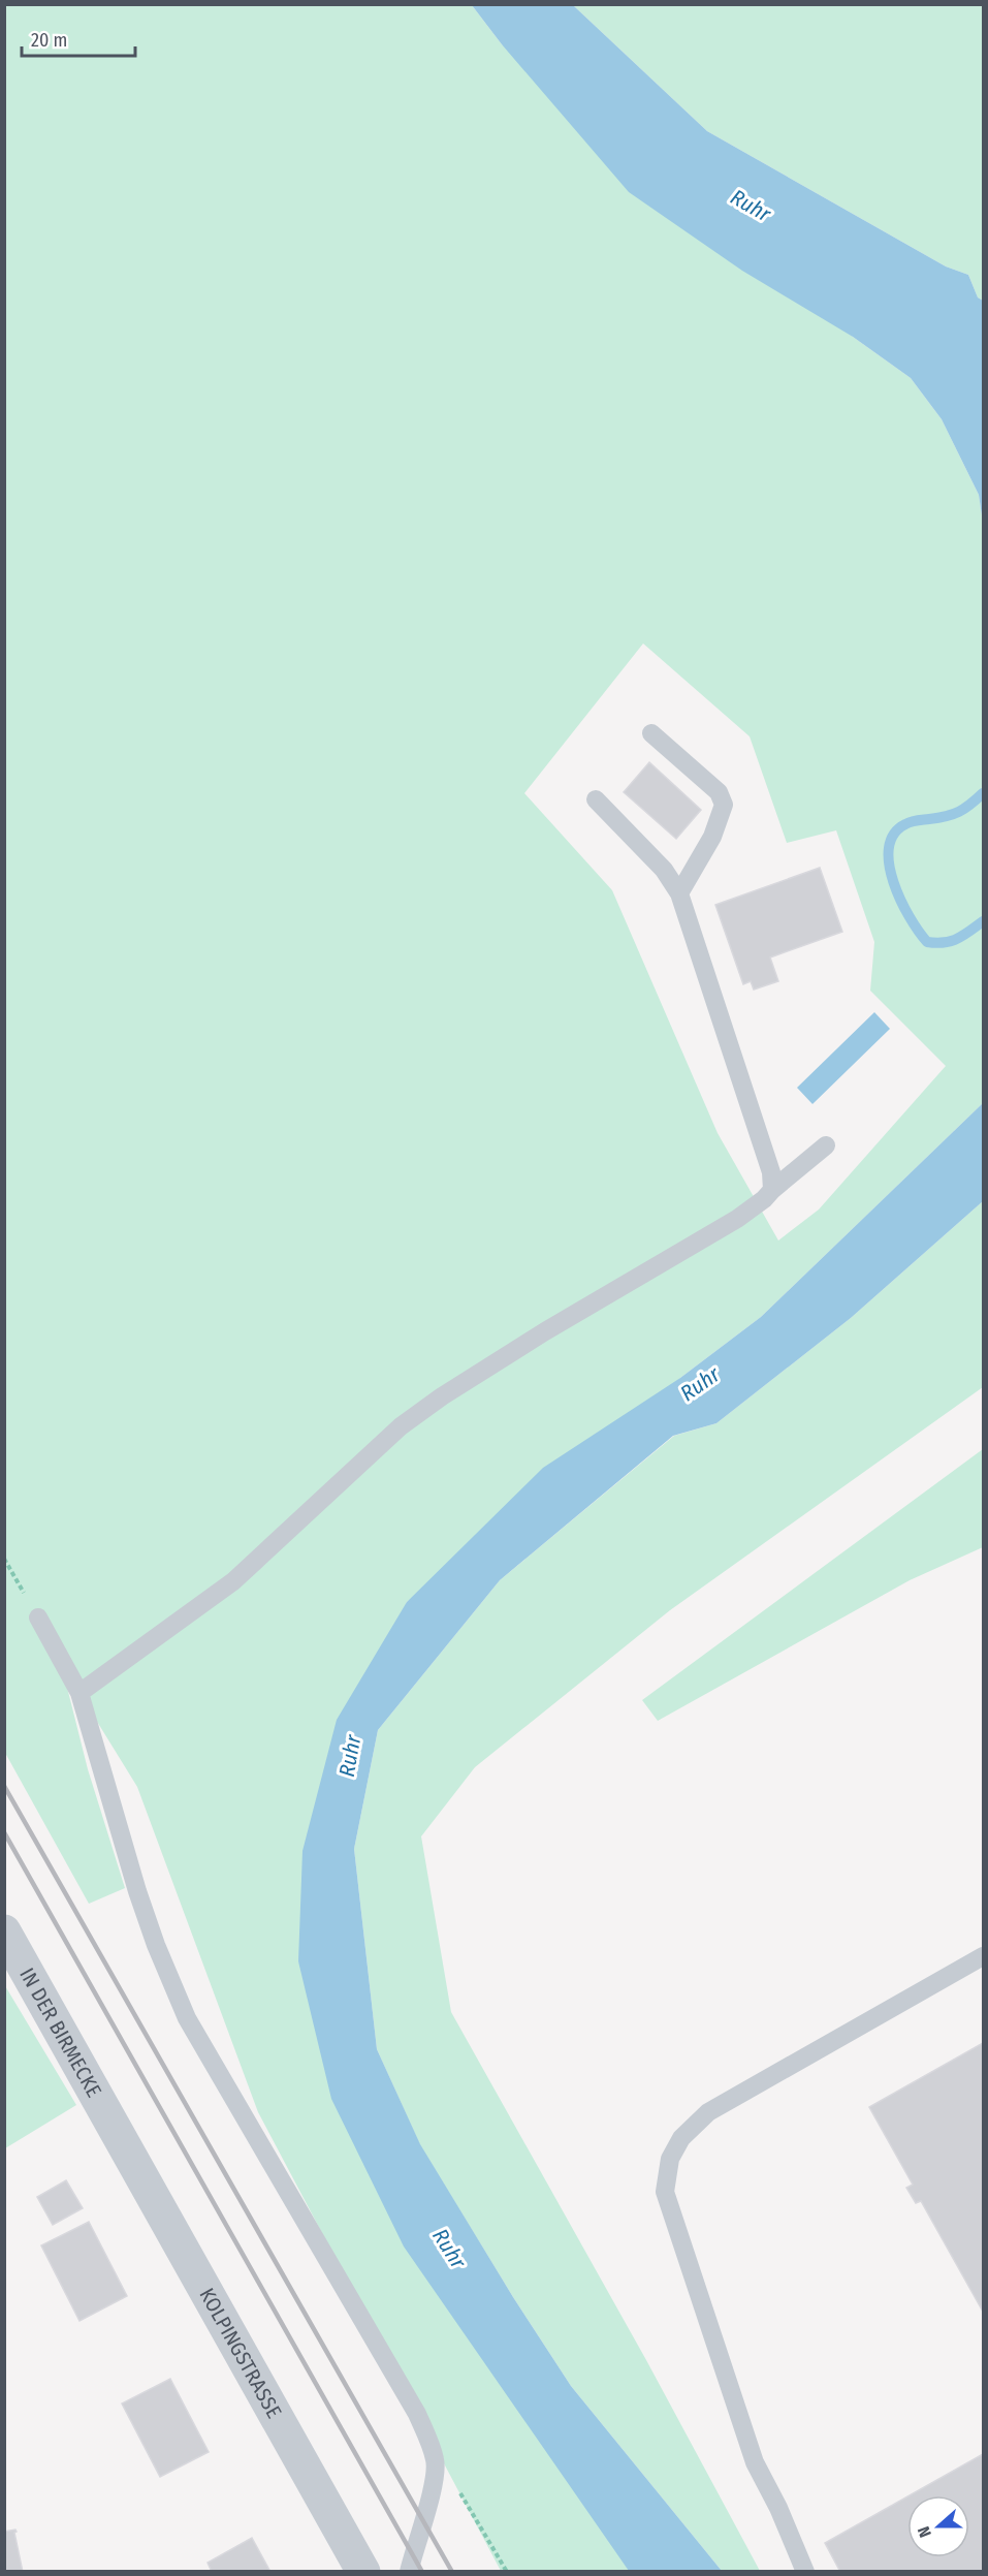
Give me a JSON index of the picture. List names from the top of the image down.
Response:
{
  "streets": {
    "street": ["IN DER BIRMECKE", "KOLPINGSTRASSE"]
  },
  "crossings": [
    ["IN DER BIRMECKE", "KOLPINGSTRASSE"]
  ],
  "water": ["Ruhr"],
  "scale_bar": "20 m",
  "north": "left"
}
